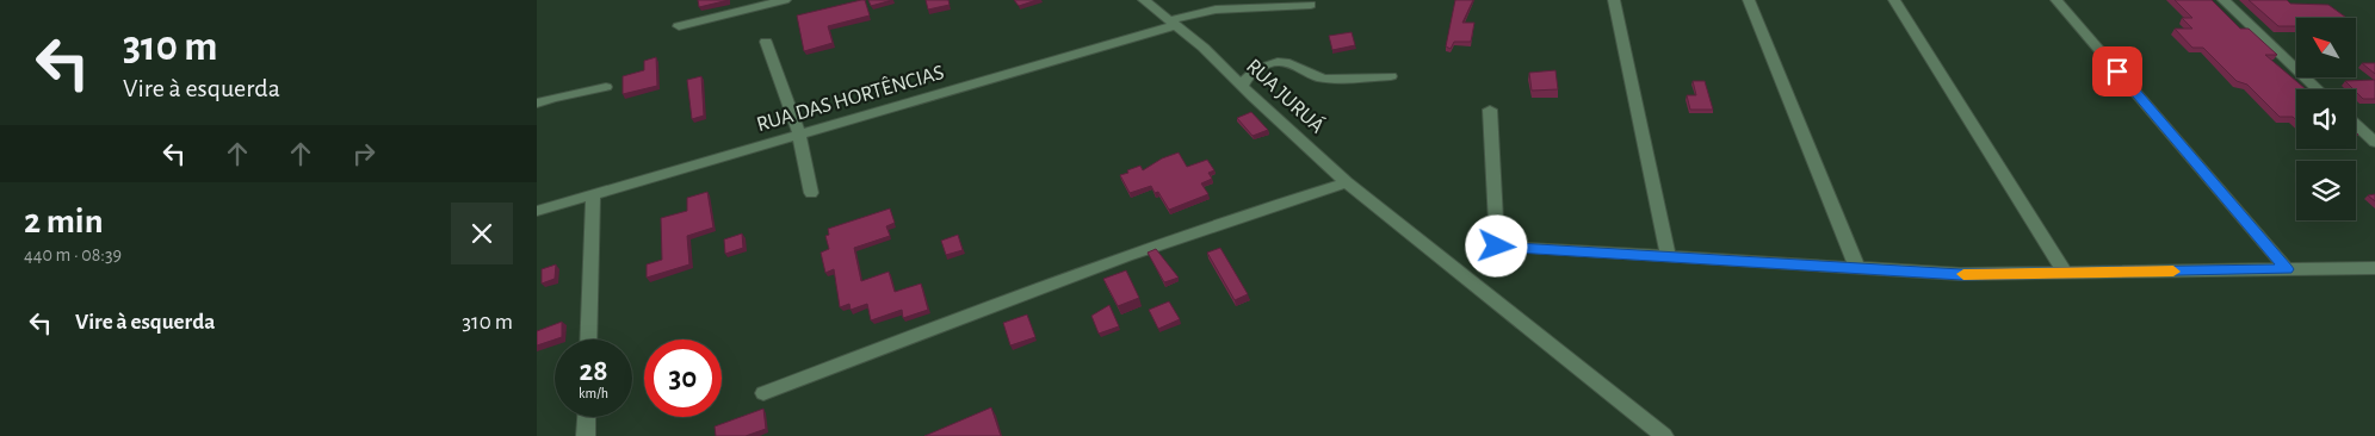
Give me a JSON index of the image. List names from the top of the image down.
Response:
{
  "streets": {
    "street": ["RUA JURUÁ", "RUA DAS HORTÊNCIAS"]
  },
  "crossings": [
    ["RUA JURUÁ", "RUA DAS HORTÊNCIAS"]
  ],
  "north": "top left",
  "page": {
    "turn": ["310 m", "Vire à esquerda"],
    "heading": ["2 min", "440 m · 08:39"],
    "list": [
      {
        "name": "Vire à esquerda",
        "value": "310 m"
      }
    ],
    "speed": "28 km/h",
    "limit": "30"
  }
}
